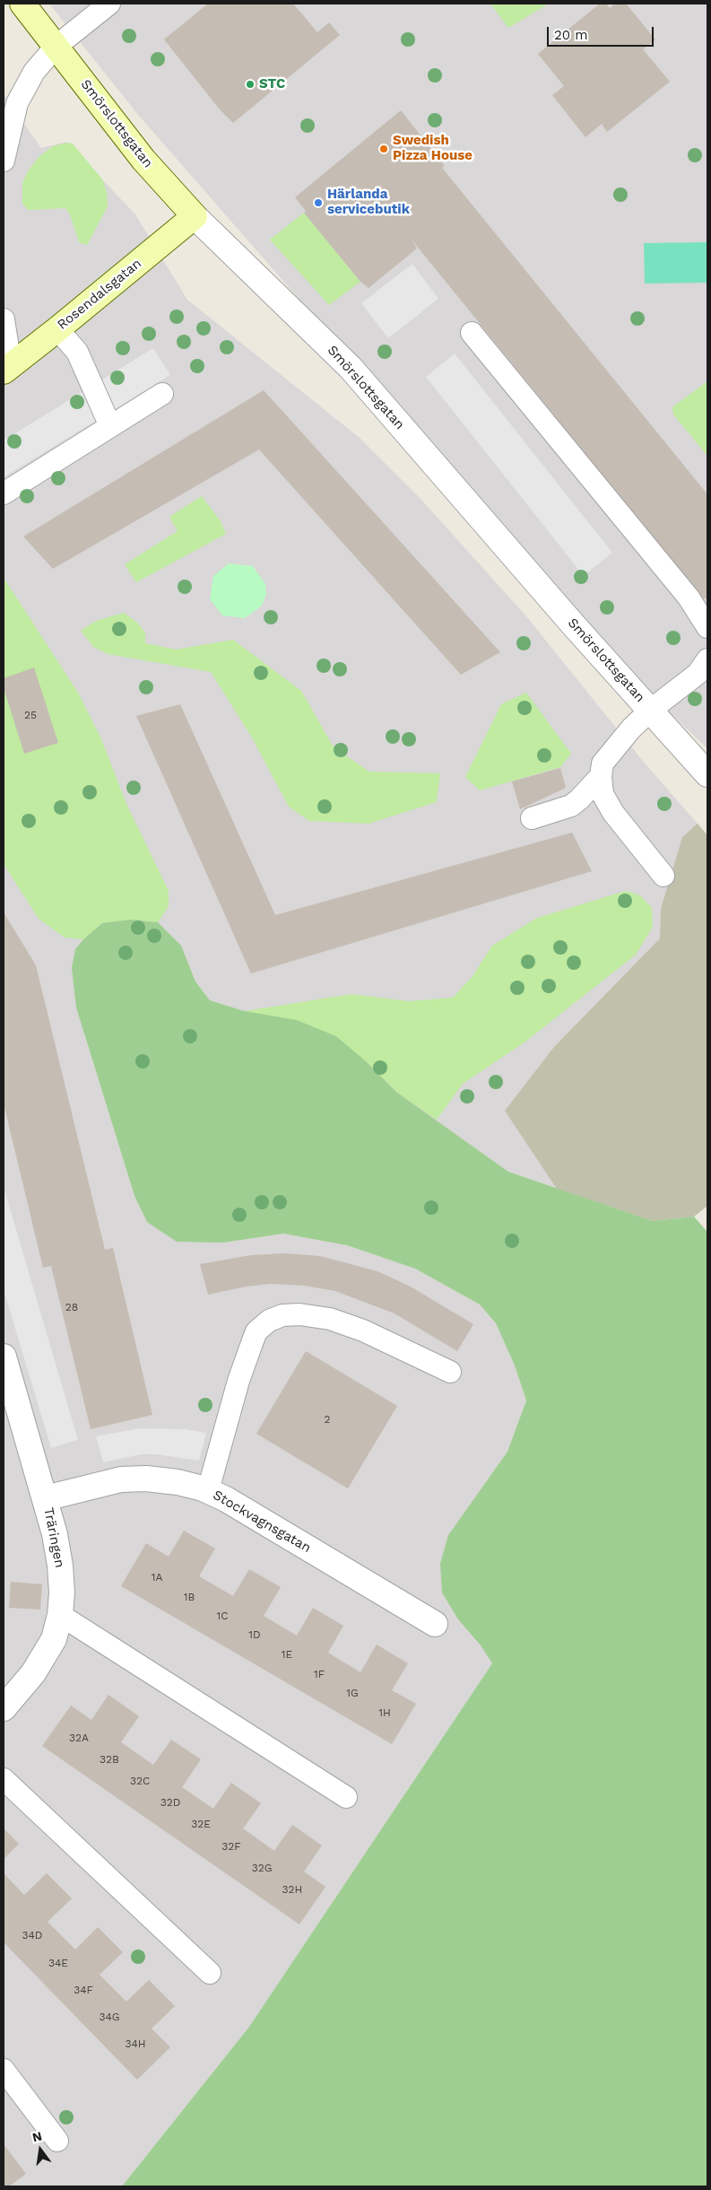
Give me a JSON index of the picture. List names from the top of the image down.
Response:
{
  "streets": {
    "street": [
      "Smörslottsgatan",
      "Rosendalsgatan",
      "Stockvagnsgatan",
      "Träringen"
    ]
  },
  "crossings": [
    ["Smörslottsgatan", "Rosendalsgatan"],
    ["Stockvagnsgatan", "Träringen"]
  ],
  "places": ["STC", "Swedish Pizza House", "Härlanda servicebutik"],
  "house_numbers": [
    "25",
    "28",
    "2",
    "1A",
    "1B",
    "1C",
    "1D",
    "1E",
    "1F",
    "1G",
    "1H",
    "32A",
    "32B",
    "32C",
    "32D",
    "32E",
    "32F",
    "32G",
    "32H",
    "34D",
    "34E",
    "34F",
    "34G",
    "34H"
  ],
  "scale_bar": "20 m",
  "north": "top"
}
